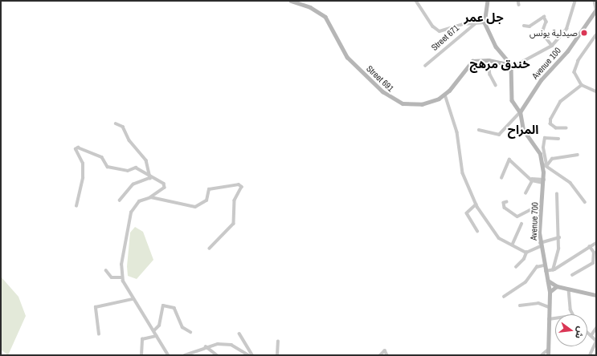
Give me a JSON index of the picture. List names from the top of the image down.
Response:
{
  "streets": {
    "main road": ["Avenue 100", "Street 691", "Avenue 700"],
    "street": ["Street 671"]
  },
  "crossings": [
    ["Avenue 100", "Avenue 700"]
  ],
  "districts": ["جل عمر", "خندق مرهج", "المراح"],
  "places": ["صيدلية يونس"],
  "north": "right"
}
